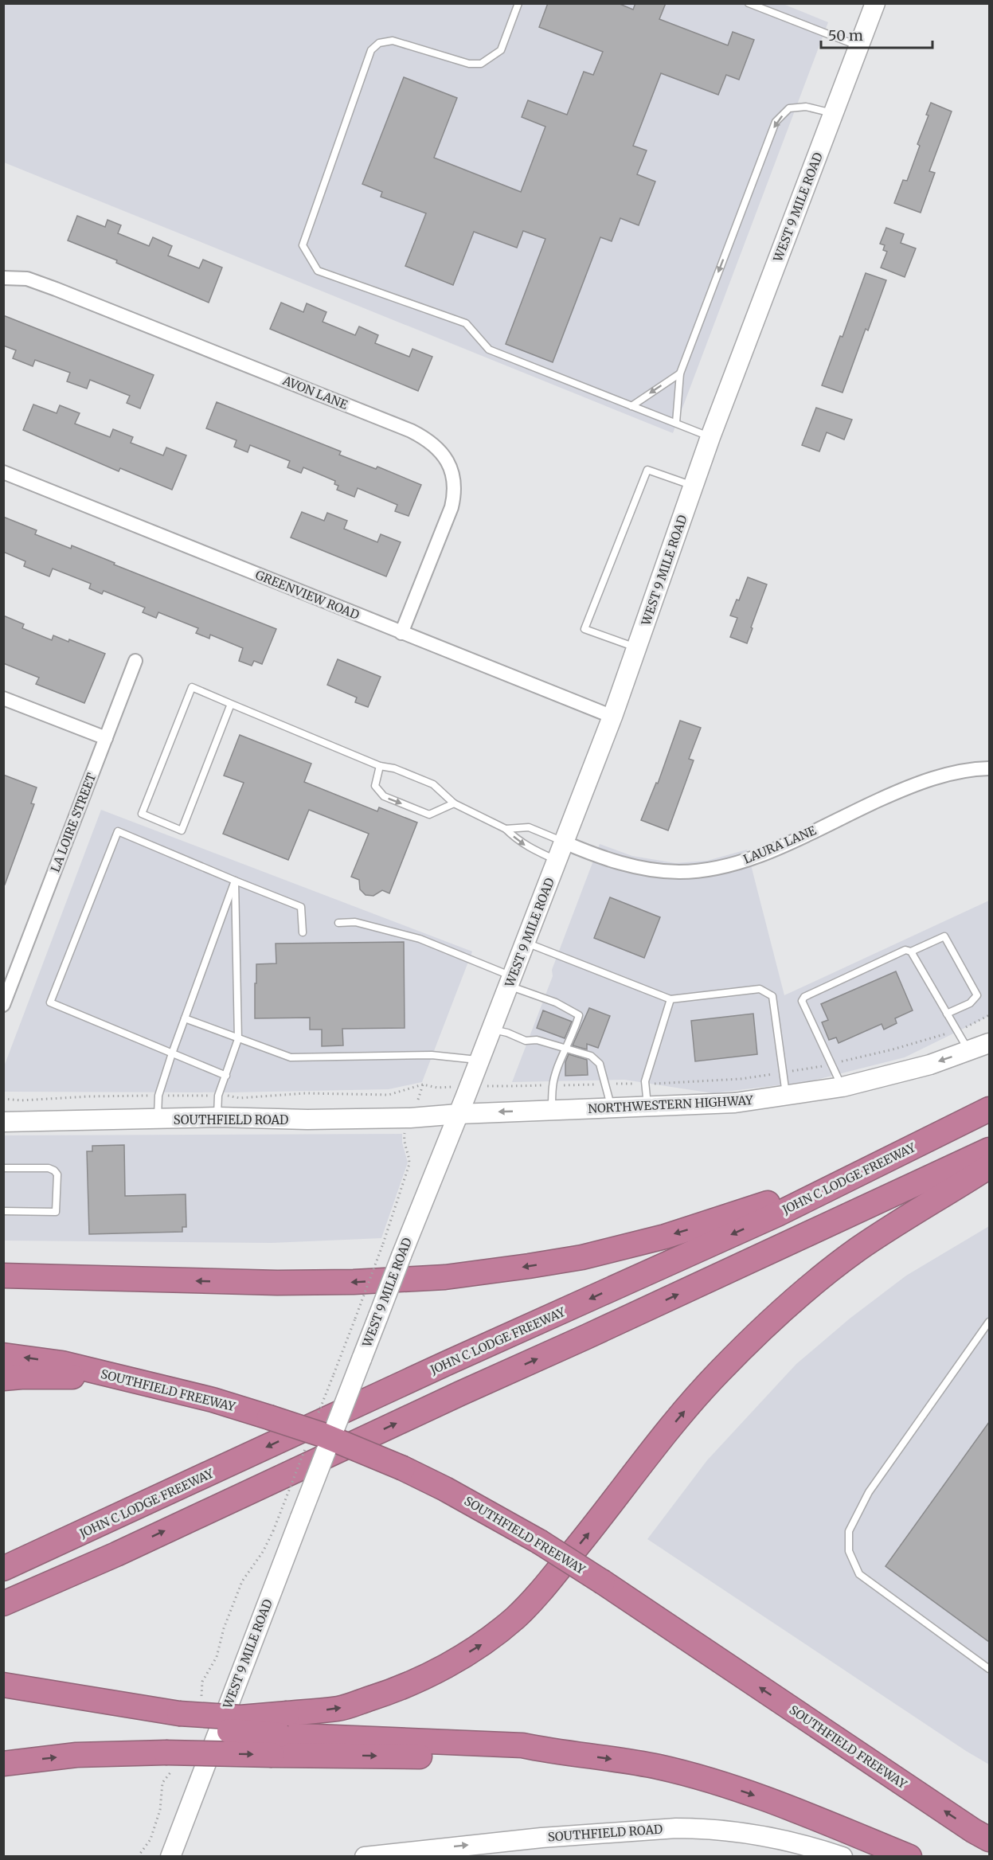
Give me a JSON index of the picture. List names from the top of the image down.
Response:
{
  "streets": {
    "highway": ["JOHN C LODGE FREEWAY", "SOUTHFIELD FREEWAY"],
    "main road": ["WEST 9 MILE ROAD", "NORTHWESTERN HIGHWAY", "SOUTHFIELD ROAD"],
    "street": [
      "AVON LANE",
      "GREENVIEW ROAD",
      "LA LOIRE STREET",
      "LAURA LANE"
    ]
  },
  "crossings": [
    ["WEST 9 MILE ROAD", "GREENVIEW ROAD"],
    ["WEST 9 MILE ROAD", "LAURA LANE"],
    ["WEST 9 MILE ROAD", "NORTHWESTERN HIGHWAY"],
    ["WEST 9 MILE ROAD", "SOUTHFIELD ROAD"],
    ["AVON LANE", "GREENVIEW ROAD"],
    ["NORTHWESTERN HIGHWAY", "SOUTHFIELD ROAD"]
  ],
  "one_way": ["NORTHWESTERN HIGHWAY", "SOUTHFIELD ROAD"],
  "scale_bar": "50 m"
}
